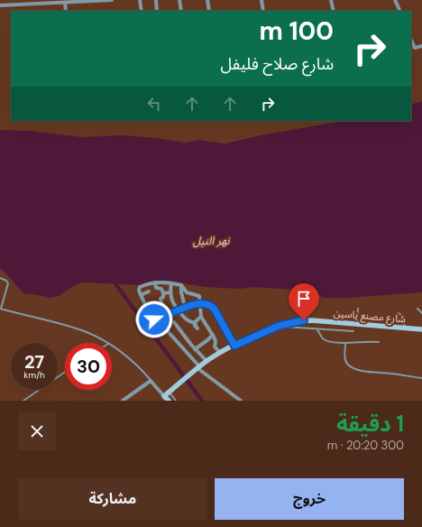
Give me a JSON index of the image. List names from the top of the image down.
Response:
{
  "streets": {
    "main road": ["شارع مصنع ياسين"]
  },
  "water": ["نهر النيل"],
  "page": {
    "turn": ["100 m", "شارع صلاح فليفل"],
    "speed": "27 km/h",
    "limit": "30",
    "heading": ["1 دقيقة", "300 m · 20:20"],
    "buttons": ["خروج", "مشاركة"]
  }
}
